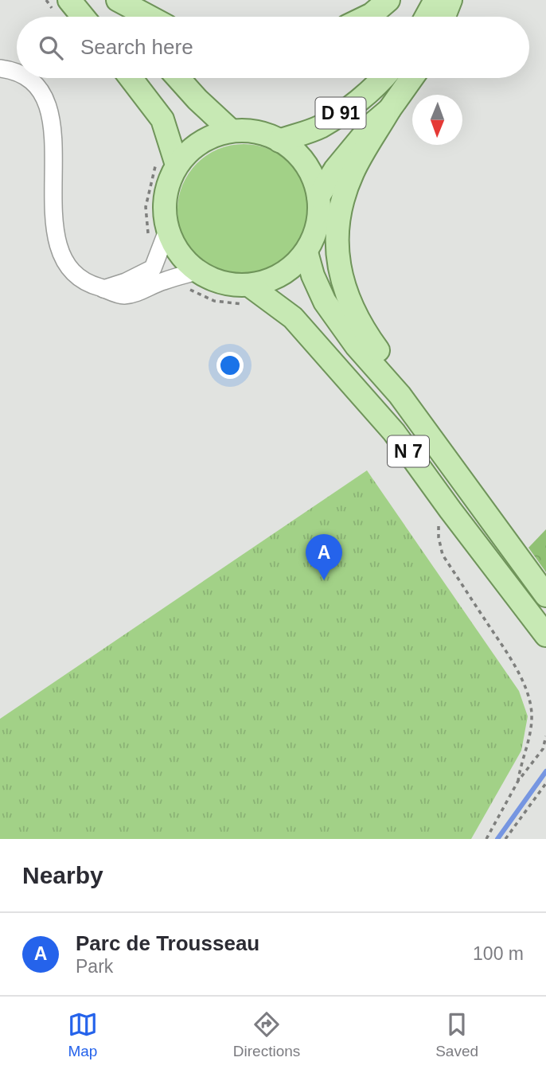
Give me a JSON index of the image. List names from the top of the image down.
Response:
{
  "streets": {
    "main road": ["D 91", "N 7"]
  },
  "crossings": [
    ["D 91", "N 7"]
  ],
  "north": "bottom",
  "page": {
    "search": "Search here",
    "pins": "A",
    "heading": "Nearby",
    "list": [
      {
        "mark": "A",
        "name": "Parc de Trousseau",
        "note": "Park",
        "value": "100 m"
      }
    ],
    "nav": ["Map", "Directions", "Saved"]
  }
}
